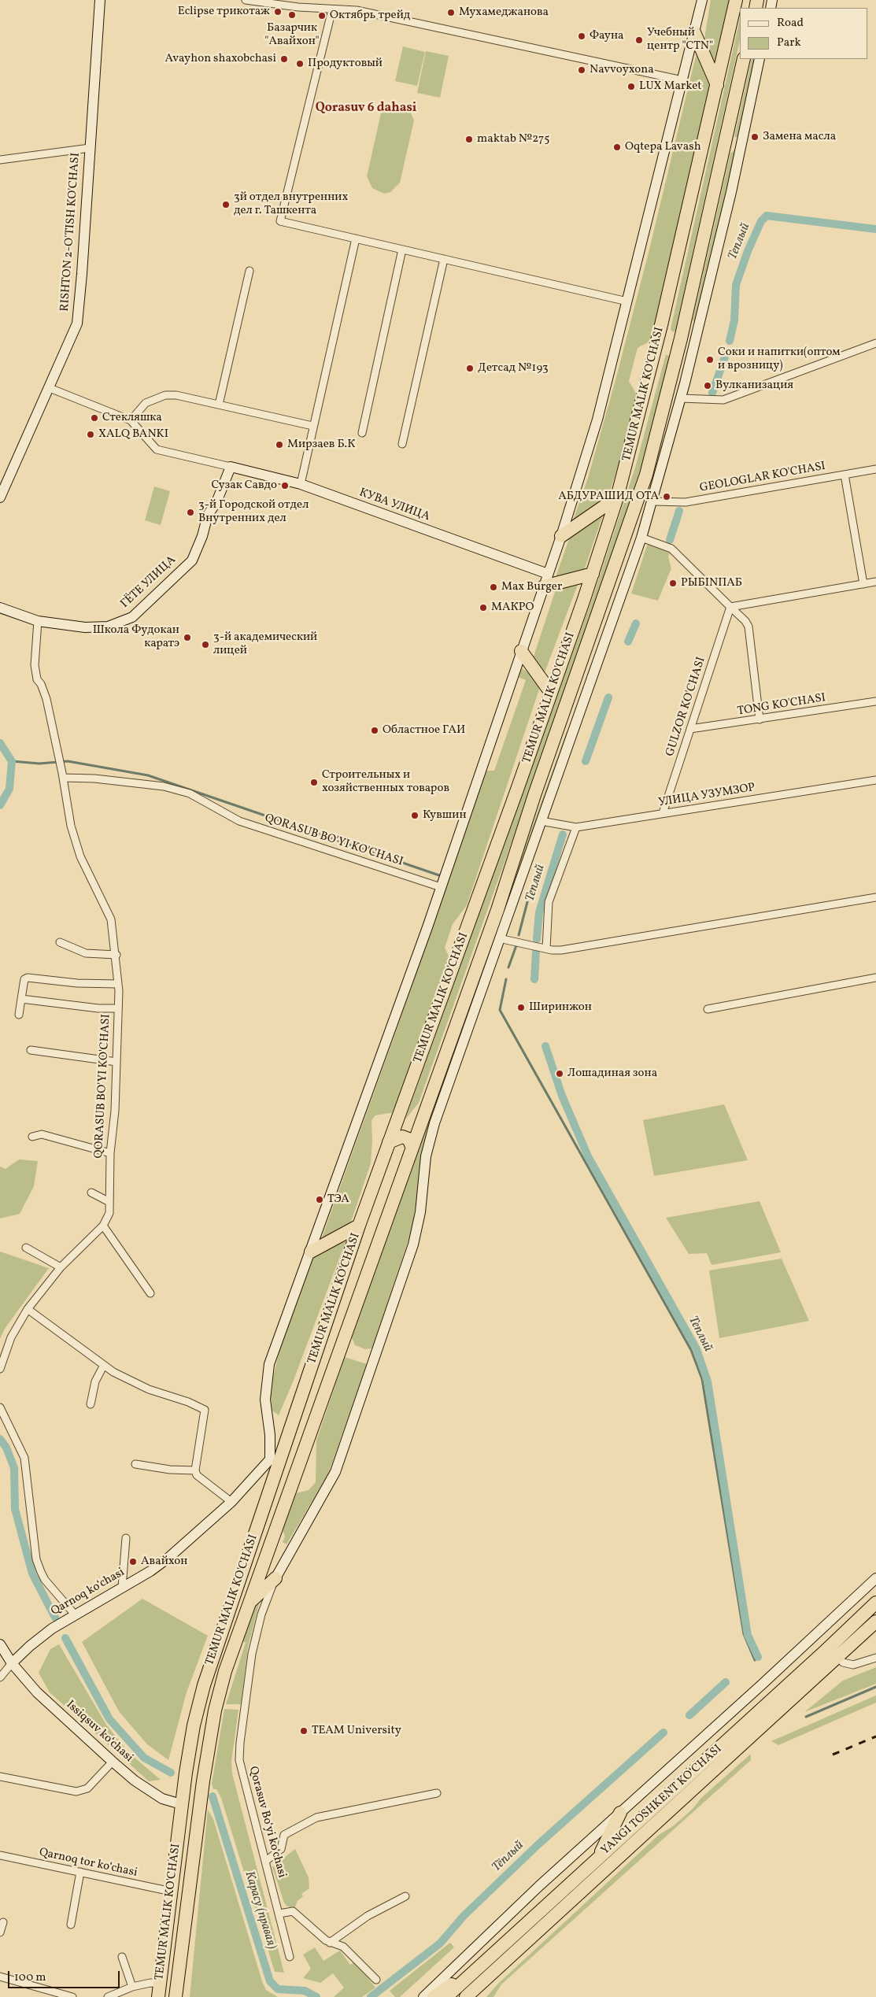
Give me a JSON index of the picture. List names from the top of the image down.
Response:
{
  "streets": {
    "highway": ["TEMUR MALIK KO'CHASI", "YANGI TOSHKENT KO‘CHASI"],
    "street": [
      "RISHTON 2-O'TISH KO'CHASI",
      "GEOLOGLAR KO'CHASI",
      "КУВА УЛИЦА",
      "ГЁТЕ УЛИЦА",
      "TONG KO'CHASI",
      "GULZOR KO'CHASI",
      "УЛИЦА УЗУМЗОР",
      "QORASUB BO'YI KO'CHASI",
      "Qarnoq koʻchasi",
      "Issiqsuv koʻchasi",
      "Qorasuv Bo‘yi koʻchasi",
      "Qarnoq tor koʻchasi"
    ]
  },
  "crossings": [
    ["TEMUR MALIK KO'CHASI", "Qarnoq koʻchasi"],
    ["TEMUR MALIK KO'CHASI", "Issiqsuv koʻchasi"],
    ["TEMUR MALIK KO'CHASI", "Qarnoq tor koʻchasi"],
    ["КУВА УЛИЦА", "ГЁТЕ УЛИЦА"],
    ["ГЁТЕ УЛИЦА", "QORASUB BO'YI KO'CHASI"],
    ["TONG KO'CHASI", "GULZOR KO'CHASI"],
    ["GULZOR KO'CHASI", "УЛИЦА УЗУМЗОР"],
    ["Qarnoq koʻchasi", "Issiqsuv koʻchasi"]
  ],
  "districts": ["Qorasuv 6 dahasi"],
  "water": ["Теплый", "Тёплый", "Карасу (правая)"],
  "places": [
    "Eclipse трикотаж",
    "Мухамеджанова",
    "Базарчик \"Авайхон\"",
    "Октябрь трейд",
    "Фауна",
    "Учебный центр \"CTN\"",
    "Avayhon shaxobchasi",
    "Продуктовый",
    "Navvoyxona",
    "LUX Market",
    "Замена масла",
    "maktab №275",
    "Oqtepa Lavash",
    "3й отдел внутренних дел г. Ташкента",
    "Соки и напитки(оптом и врозницу)",
    "Детсад №193",
    "Вулканизация",
    "Стекляшка",
    "XALQ BANKI",
    "Мирзаев Б.К",
    "Сузак Савдо",
    "АБДУРАШИД ОТА",
    "3-й Городской отдел Внутренних дел",
    "РЫБINПАБ",
    "Max Burger",
    "МАКРО",
    "Школа Фудокан каратэ",
    "3-й академический лицей",
    "Областное ГАИ",
    "Строительных и хозяйственных товаров",
    "Кувшин",
    "Ширинжон",
    "Лошадиная зона",
    "ТЭА",
    "Авайхон",
    "TEAM University"
  ],
  "legend": ["Road", "Park"],
  "scale_bar": "100 m"
}
